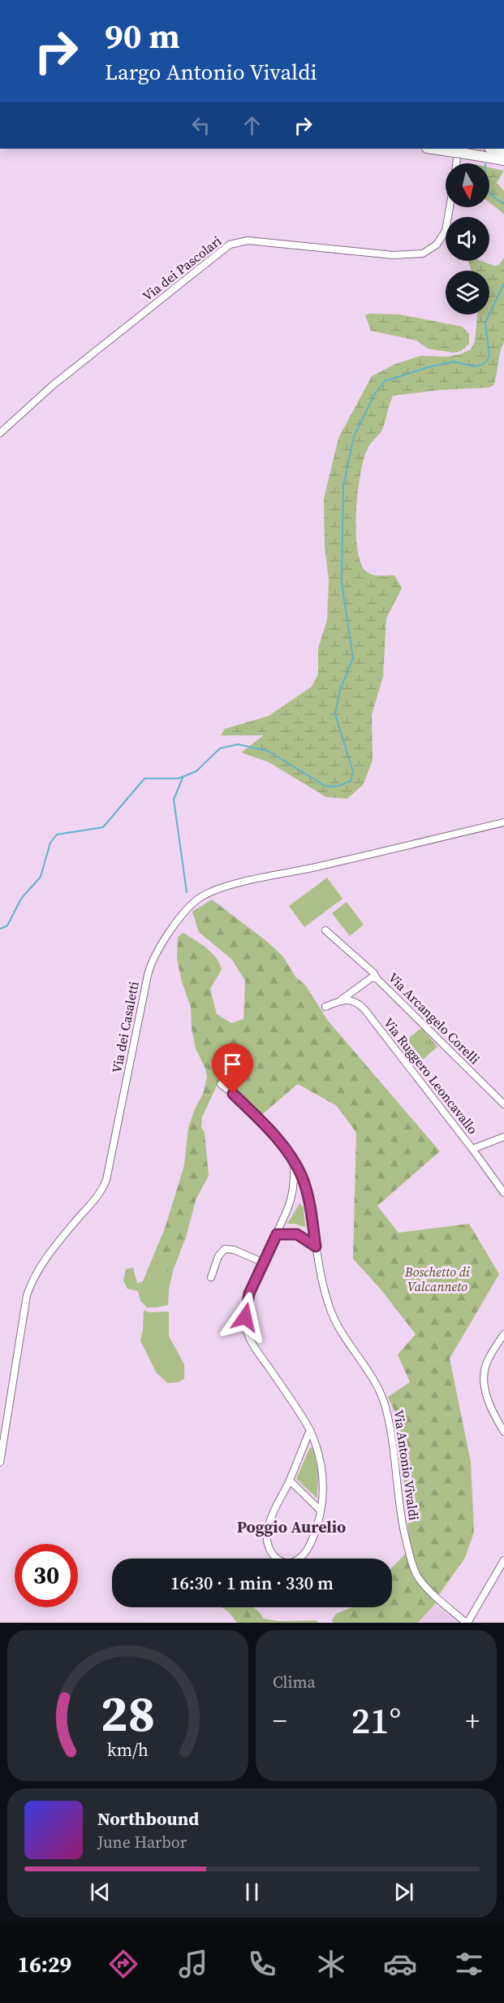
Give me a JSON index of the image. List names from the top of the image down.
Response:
{
  "streets": {
    "street": [
      "Via dei Pascolari",
      "Via Arcangelo Corelli",
      "Via dei Casaletti",
      "Via Ruggero Leoncavallo",
      "Via Antonio Vivaldi"
    ]
  },
  "crossings": [
    ["Via Arcangelo Corelli", "Via Ruggero Leoncavallo"]
  ],
  "districts": ["Poggio Aurelio"],
  "parks": ["Boschetto di Valcanneto"],
  "north": "bottom",
  "page": {
    "turn": ["90 m", "Largo Antonio Vivaldi"],
    "limit": "30",
    "trip": "16:30 · 1 min · 330 m",
    "tile": "Clima",
    "heat": ["−", "21°", "+"],
    "song": ["Northbound", "June Harbor"],
    "tabs": "16:29",
    "gauge": ["28", "km/h"]
  }
}
